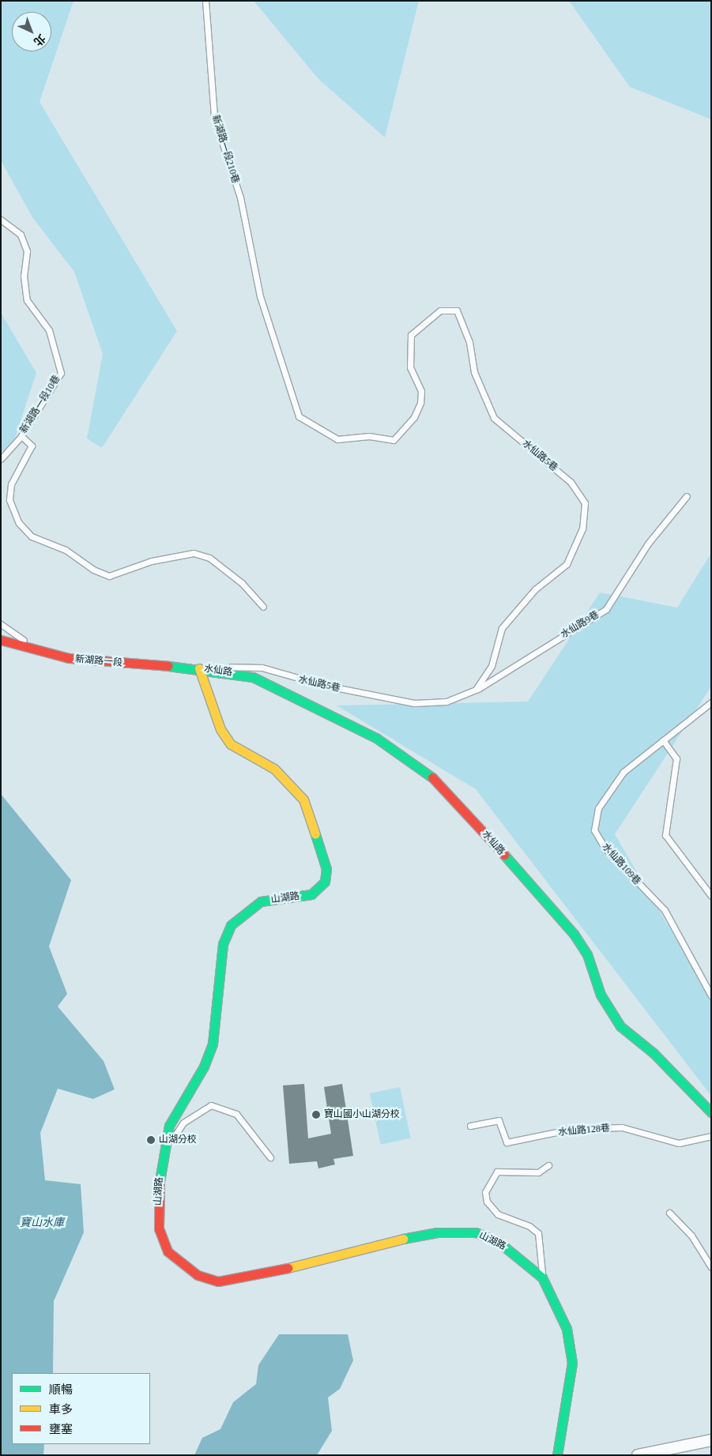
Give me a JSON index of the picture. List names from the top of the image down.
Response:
{
  "streets": {
    "street": ["新湖路一段", "水仙路", "山湖路"],
    "lane": [
      "新湖路一段210巷",
      "新湖路一段10巷",
      "水仙路5巷",
      "水仙路9巷",
      "水仙路109巷",
      "水仙路128巷"
    ]
  },
  "crossings": [
    ["新湖路一段210巷", "水仙路5巷"],
    ["水仙路5巷", "水仙路9巷"],
    ["水仙路5巷", "新湖路一段"],
    ["水仙路5巷", "水仙路"],
    ["水仙路5巷", "山湖路"],
    ["新湖路一段", "水仙路"],
    ["新湖路一段", "山湖路"],
    ["水仙路", "山湖路"]
  ],
  "water": ["寶山水庫"],
  "places": ["寶山國小山湖分校", "山湖分校"],
  "legend": ["順暢", "車多", "壅塞"],
  "north": "bottom right"
}
